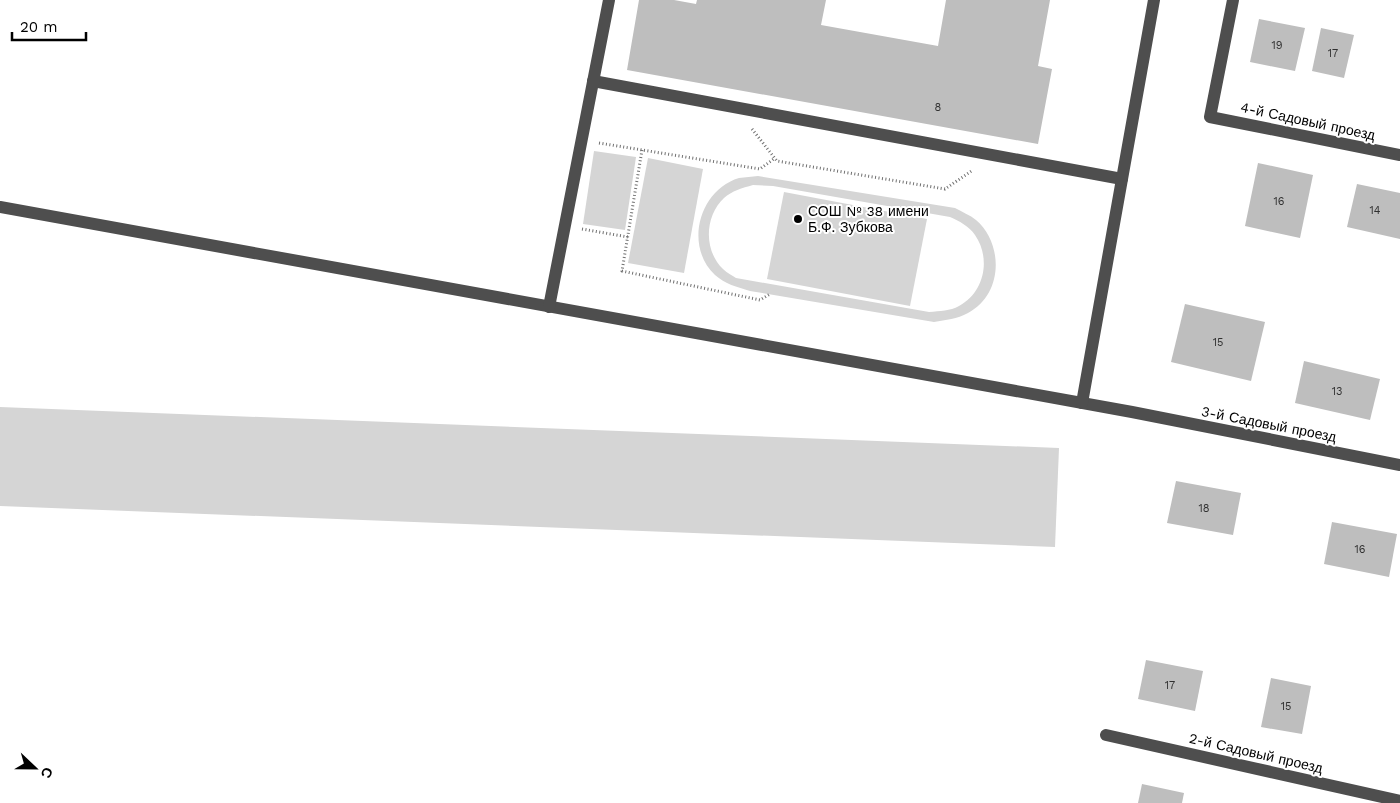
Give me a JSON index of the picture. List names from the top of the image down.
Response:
{
  "streets": {
    "street": ["4-й Садовый проезд", "3-й Садовый проезд", "2-й Садовый проезд"]
  },
  "places": ["СОШ № 38 имени Б.Ф. Зубкова"],
  "house_numbers": [
    "19",
    "17",
    "8",
    "16",
    "14",
    "15",
    "13",
    "18",
    "16",
    "17",
    "15"
  ],
  "scale_bar": "20 m",
  "north": "right"
}
